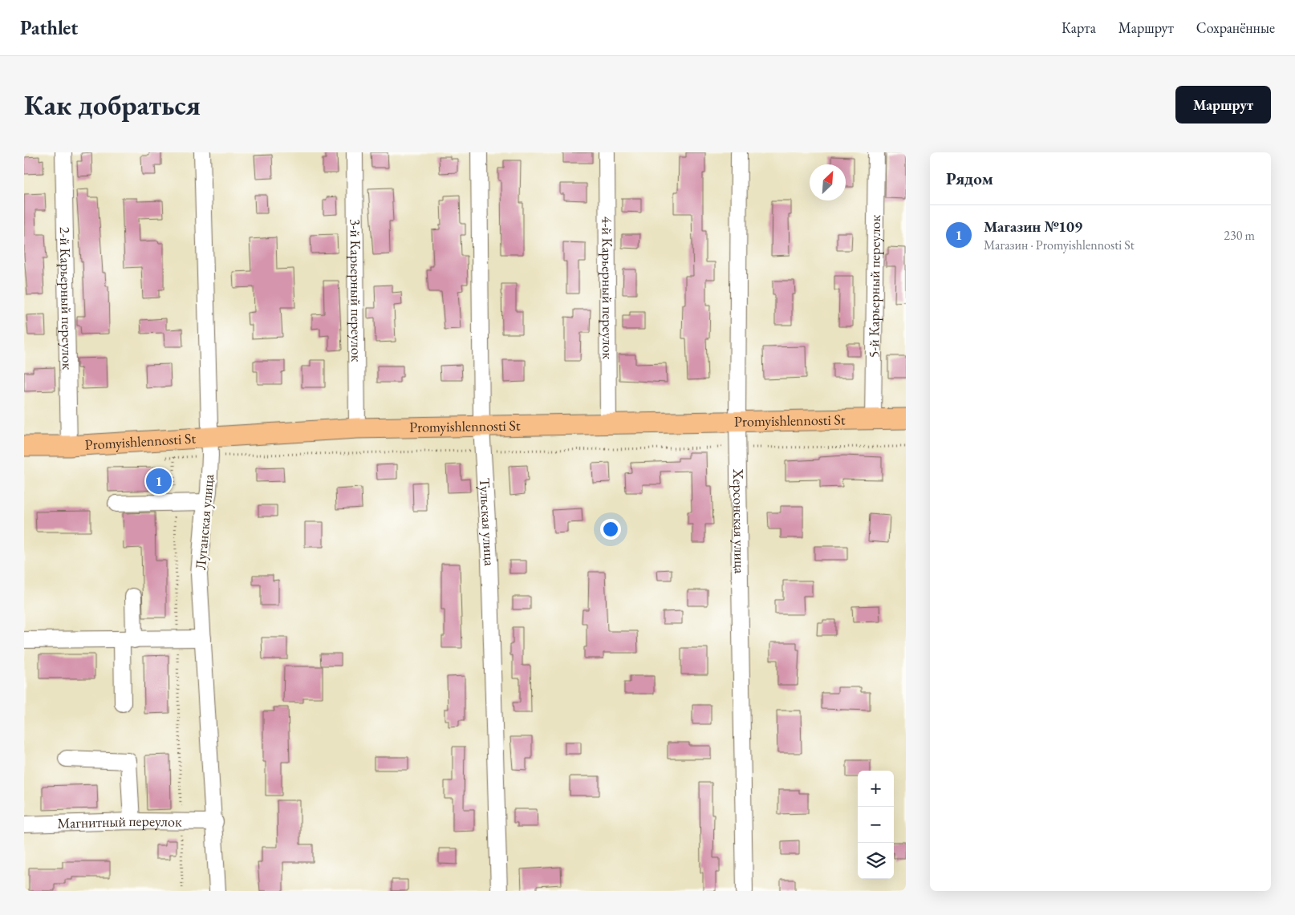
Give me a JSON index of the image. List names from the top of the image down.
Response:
{
  "streets": {
    "main road": ["Promyishlennosti St"],
    "street": [
      "5-й Карьерный переулок",
      "4-й Карьерный переулок",
      "3-й Карьерный переулок",
      "2-й Карьерный переулок",
      "Луганская улица",
      "Тульская улица",
      "Херсонская улица",
      "Магнитный переулок"
    ]
  },
  "crossings": [
    ["5-й Карьерный переулок", "Promyishlennosti St"],
    ["4-й Карьерный переулок", "Promyishlennosti St"],
    ["3-й Карьерный переулок", "Promyishlennosti St"],
    ["2-й Карьерный переулок", "Promyishlennosti St"],
    ["Promyishlennosti St", "Луганская улица"],
    ["Promyishlennosti St", "Тульская улица"],
    ["Promyishlennosti St", "Херсонская улица"],
    ["Луганская улица", "Магнитный переулок"]
  ],
  "north": "top right",
  "page": {
    "header": "Pathlet",
    "nav": ["Карта", "Маршрут", "Сохранённые"],
    "buttons": "Маршрут",
    "title": "Как добраться",
    "heading": "Рядом",
    "list": [
      {
        "mark": "1",
        "name": "Магазин №109",
        "note": "Магазин · Promyishlennosti St",
        "value": "230 m"
      }
    ],
    "pins": "1",
    "map_buttons": ["+", "−"]
  }
}
